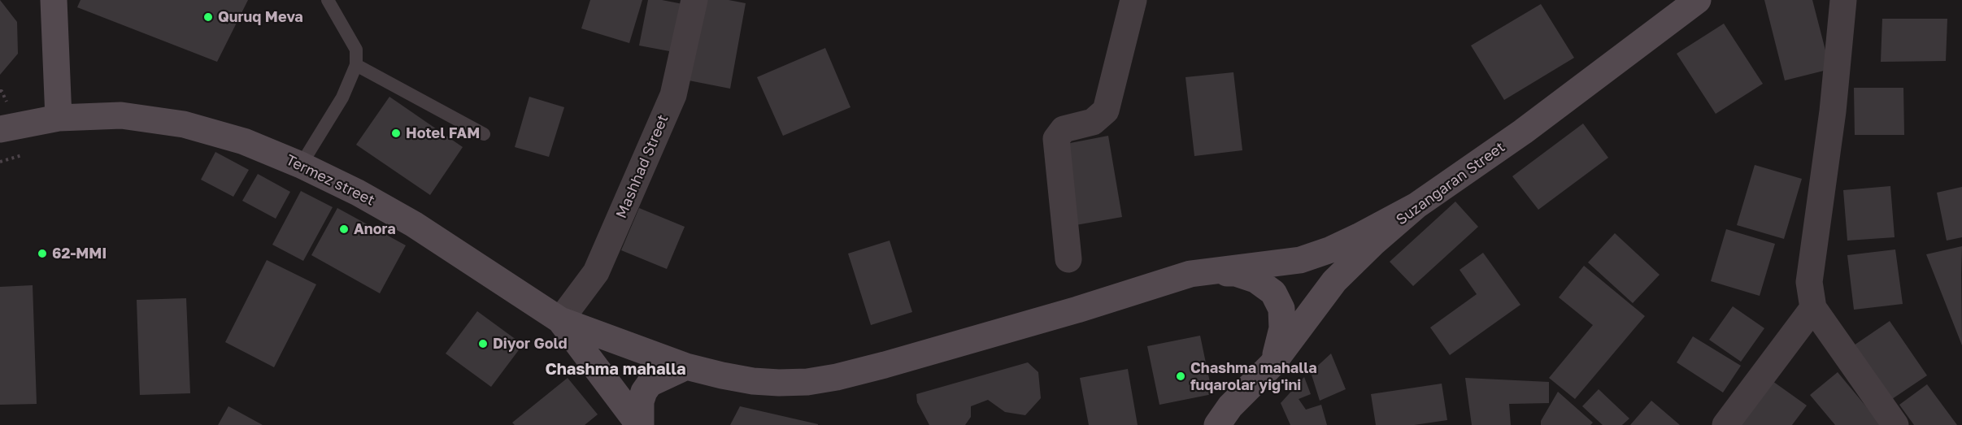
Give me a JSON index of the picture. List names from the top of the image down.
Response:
{
  "streets": {
    "main road": ["Termez street", "Suzangaran Street"],
    "street": ["Mashhad Street"]
  },
  "crossings": [
    ["Mashhad Street", "Termez street"]
  ],
  "districts": ["Chashma mahalla"],
  "places": [
    "Quruq Meva",
    "Hotel FAM",
    "Anora",
    "62-MMI",
    "Diyor Gold",
    "Chashma mahalla fuqarolar yig'ini"
  ]
}
